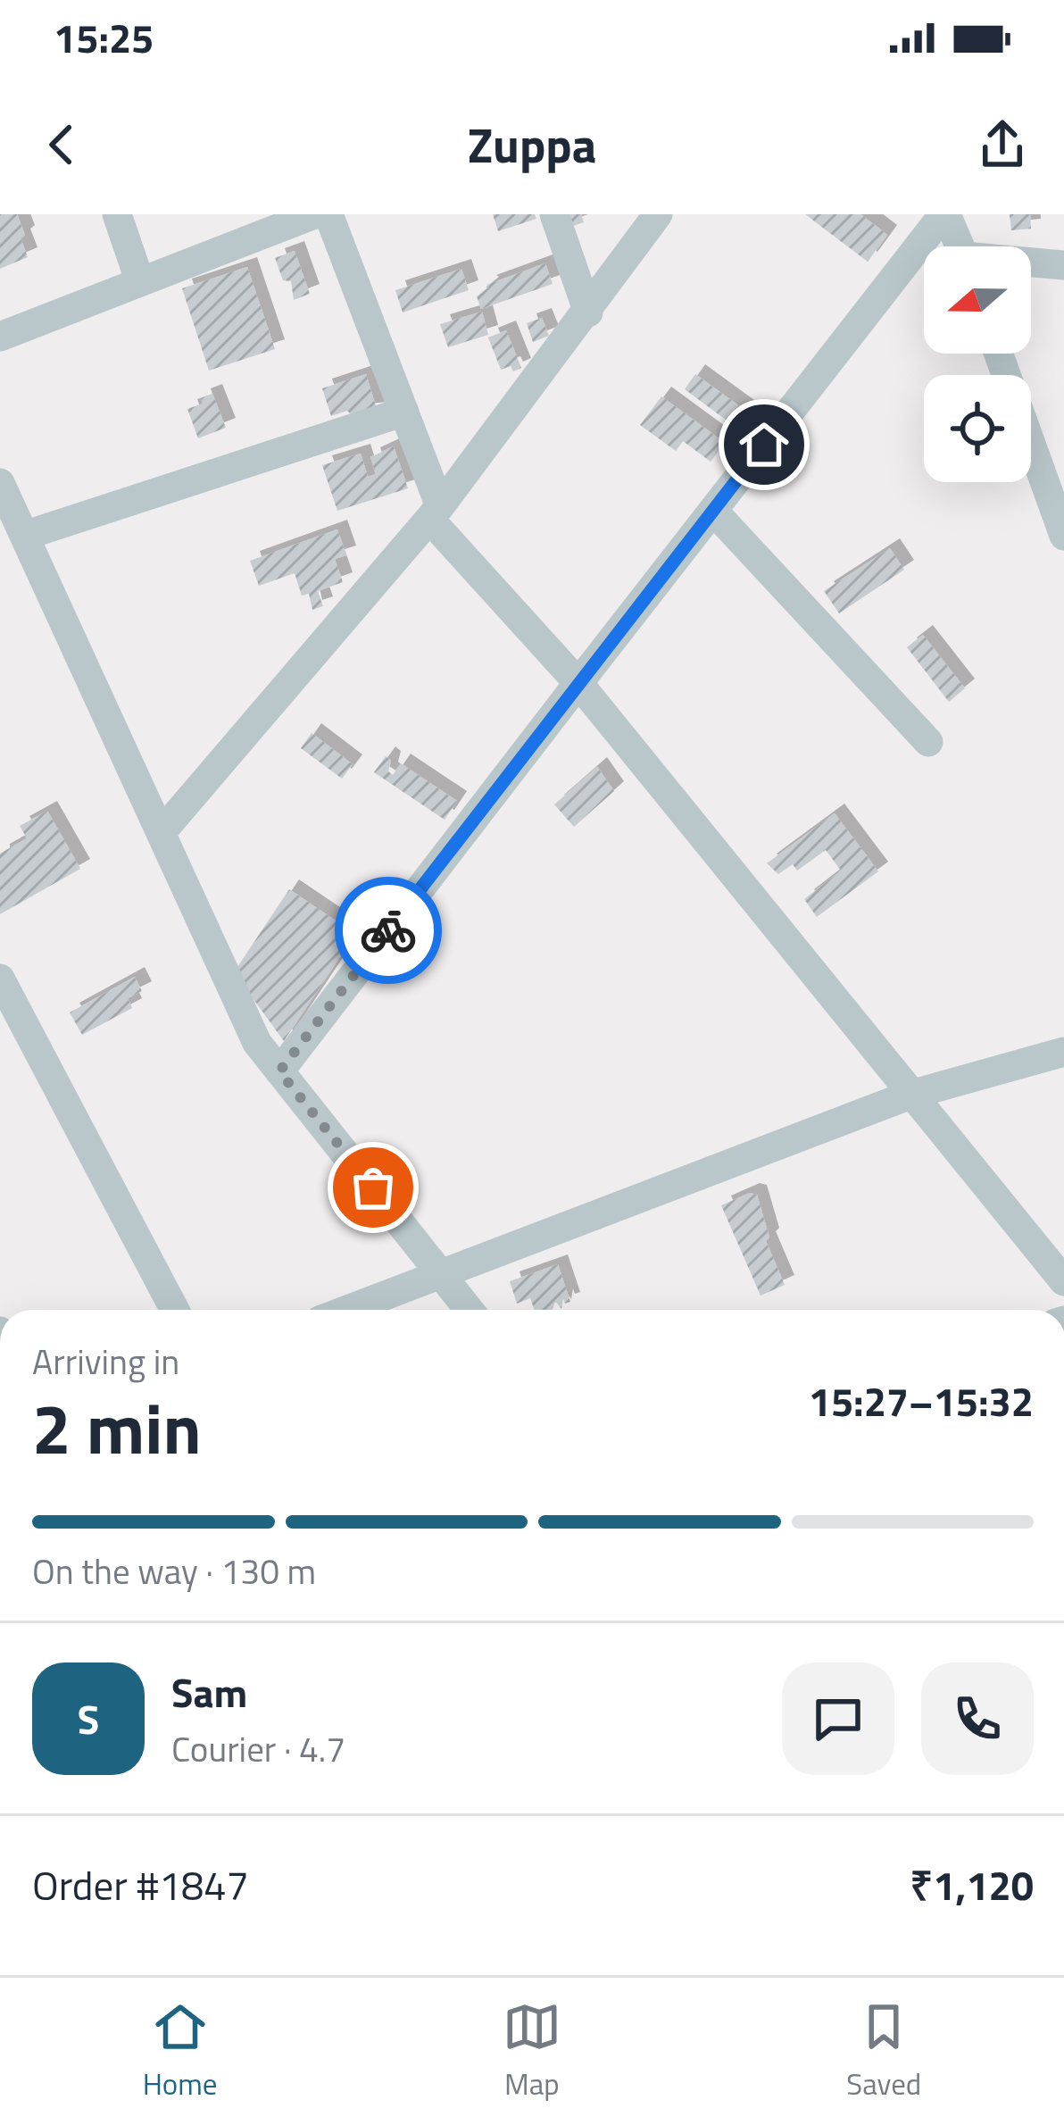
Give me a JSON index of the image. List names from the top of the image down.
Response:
{
  "north": "left",
  "page": {
    "status": "15:25",
    "header": "Zuppa",
    "heading": ["2 min", "Arriving in", "15:27–15:32"],
    "panel": [
      "Sam",
      "Courier · 4.7",
      "Order #1847",
      "₹1,120"
    ],
    "bar": "On the way · 130 m",
    "round": "S",
    "tabs": ["Home", "Map", "Saved"]
  }
}
